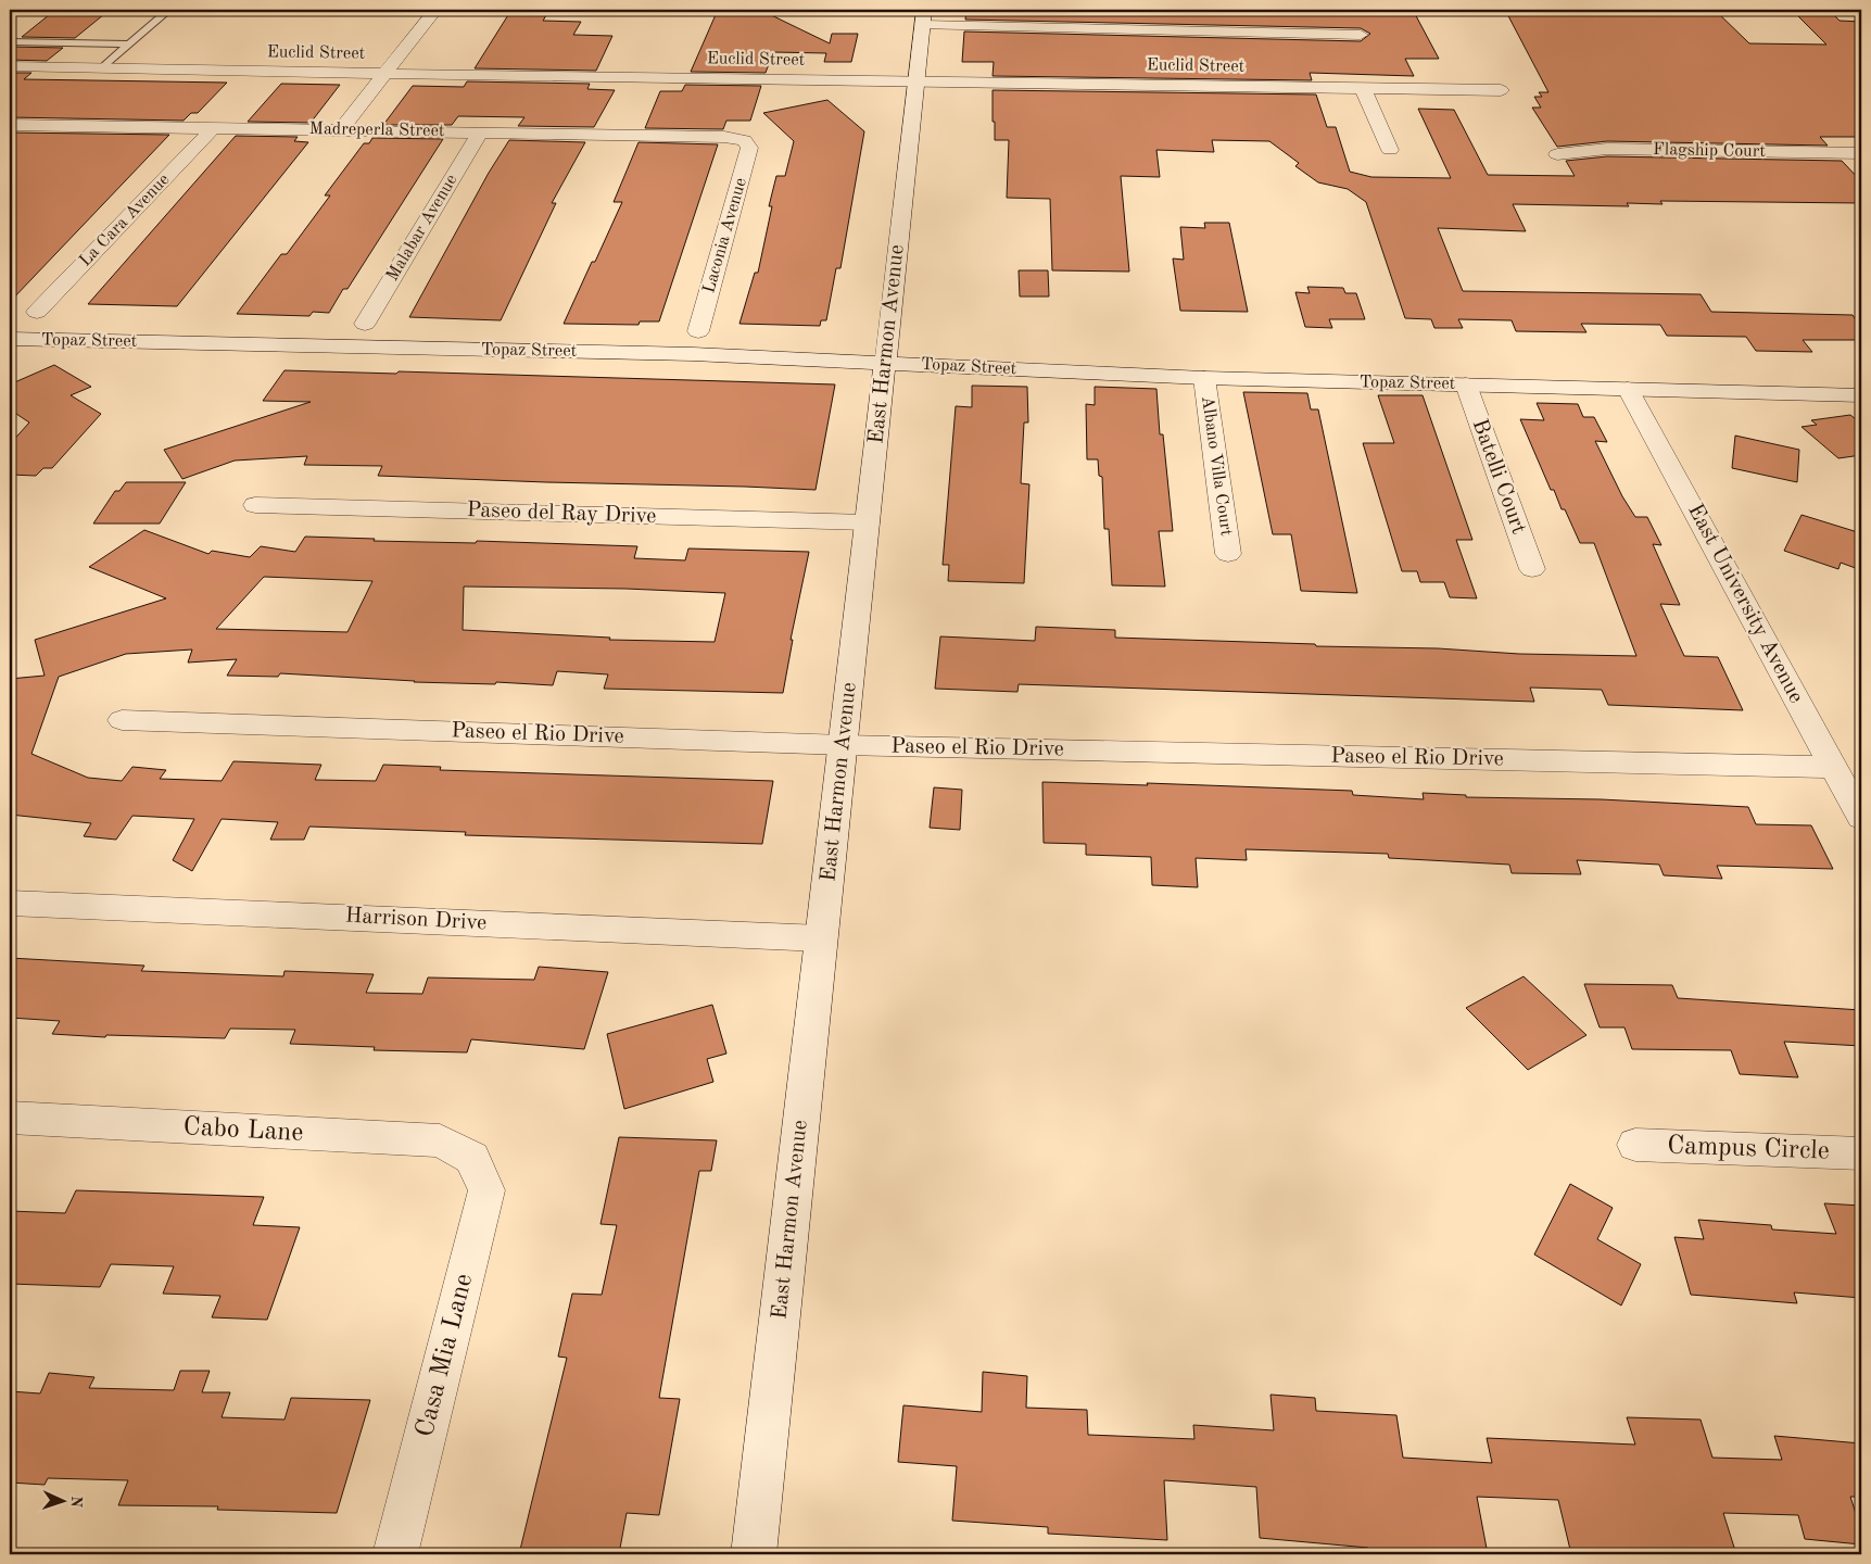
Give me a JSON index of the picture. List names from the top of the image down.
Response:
{
  "streets": {
    "street": [
      "Euclid Street",
      "Madreperla Street",
      "Flagship Court",
      "La Cara Avenue",
      "Malabar Avenue",
      "Laconia Avenue",
      "Topaz Street",
      "East Harmon Avenue",
      "Albano Villa Court",
      "Batelli Court",
      "Paseo del Ray Drive",
      "East University Avenue",
      "Paseo el Rio Drive",
      "Harrison Drive",
      "Cabo Lane",
      "Campus Circle",
      "Casa Mia Lane"
    ]
  },
  "crossings": [
    ["Euclid Street", "East Harmon Avenue"],
    ["Madreperla Street", "La Cara Avenue"],
    ["Madreperla Street", "Malabar Avenue"],
    ["Madreperla Street", "Laconia Avenue"],
    ["Topaz Street", "East Harmon Avenue"],
    ["Topaz Street", "Albano Villa Court"],
    ["Topaz Street", "Batelli Court"],
    ["Topaz Street", "East University Avenue"],
    ["East Harmon Avenue", "Paseo del Ray Drive"],
    ["East Harmon Avenue", "Paseo el Rio Drive"],
    ["East Harmon Avenue", "Harrison Drive"],
    ["East University Avenue", "Paseo el Rio Drive"],
    ["Cabo Lane", "Casa Mia Lane"]
  ],
  "north": "right"
}
